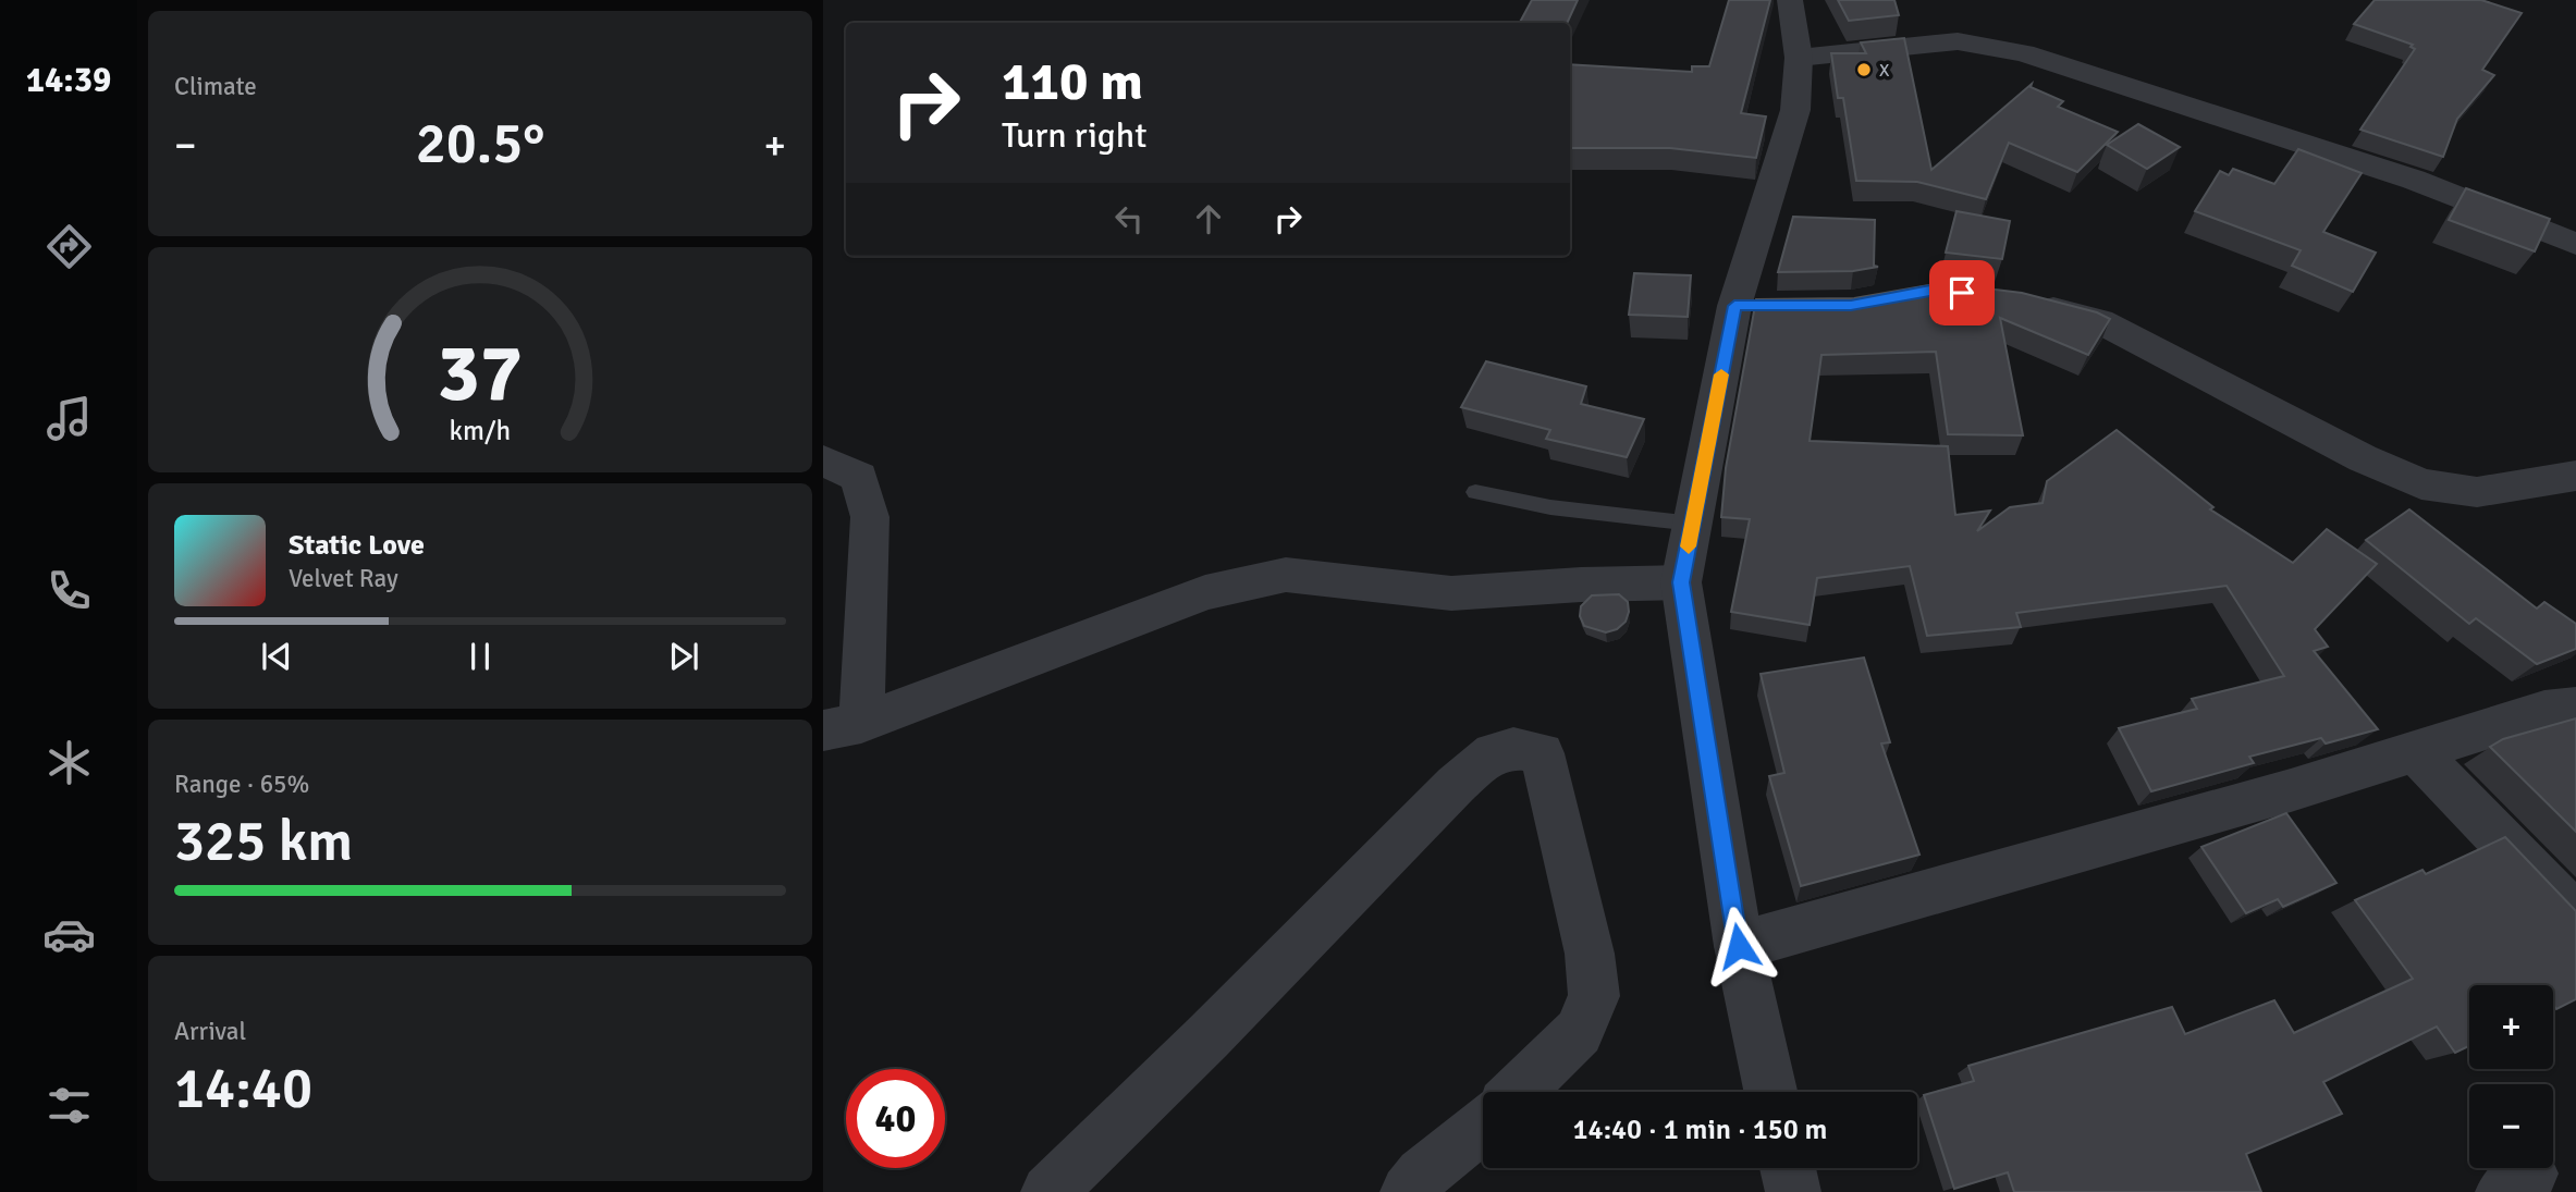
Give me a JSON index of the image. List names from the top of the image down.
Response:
{
  "places": ["X"],
  "page": {
    "tabs": "14:39",
    "tile": [
      "Climate",
      ["Range · 65%", "325 km"],
      ["Arrival", "14:40"]
    ],
    "turn": ["110 m", "Turn right"],
    "heat": ["−", "20.5°", "+"],
    "song": ["Static Love", "Velvet Ray"],
    "map_buttons": ["+", "−"],
    "limit": "40",
    "trip": "14:40 · 1 min · 150 m",
    "gauge": ["37", "km/h"]
  }
}
